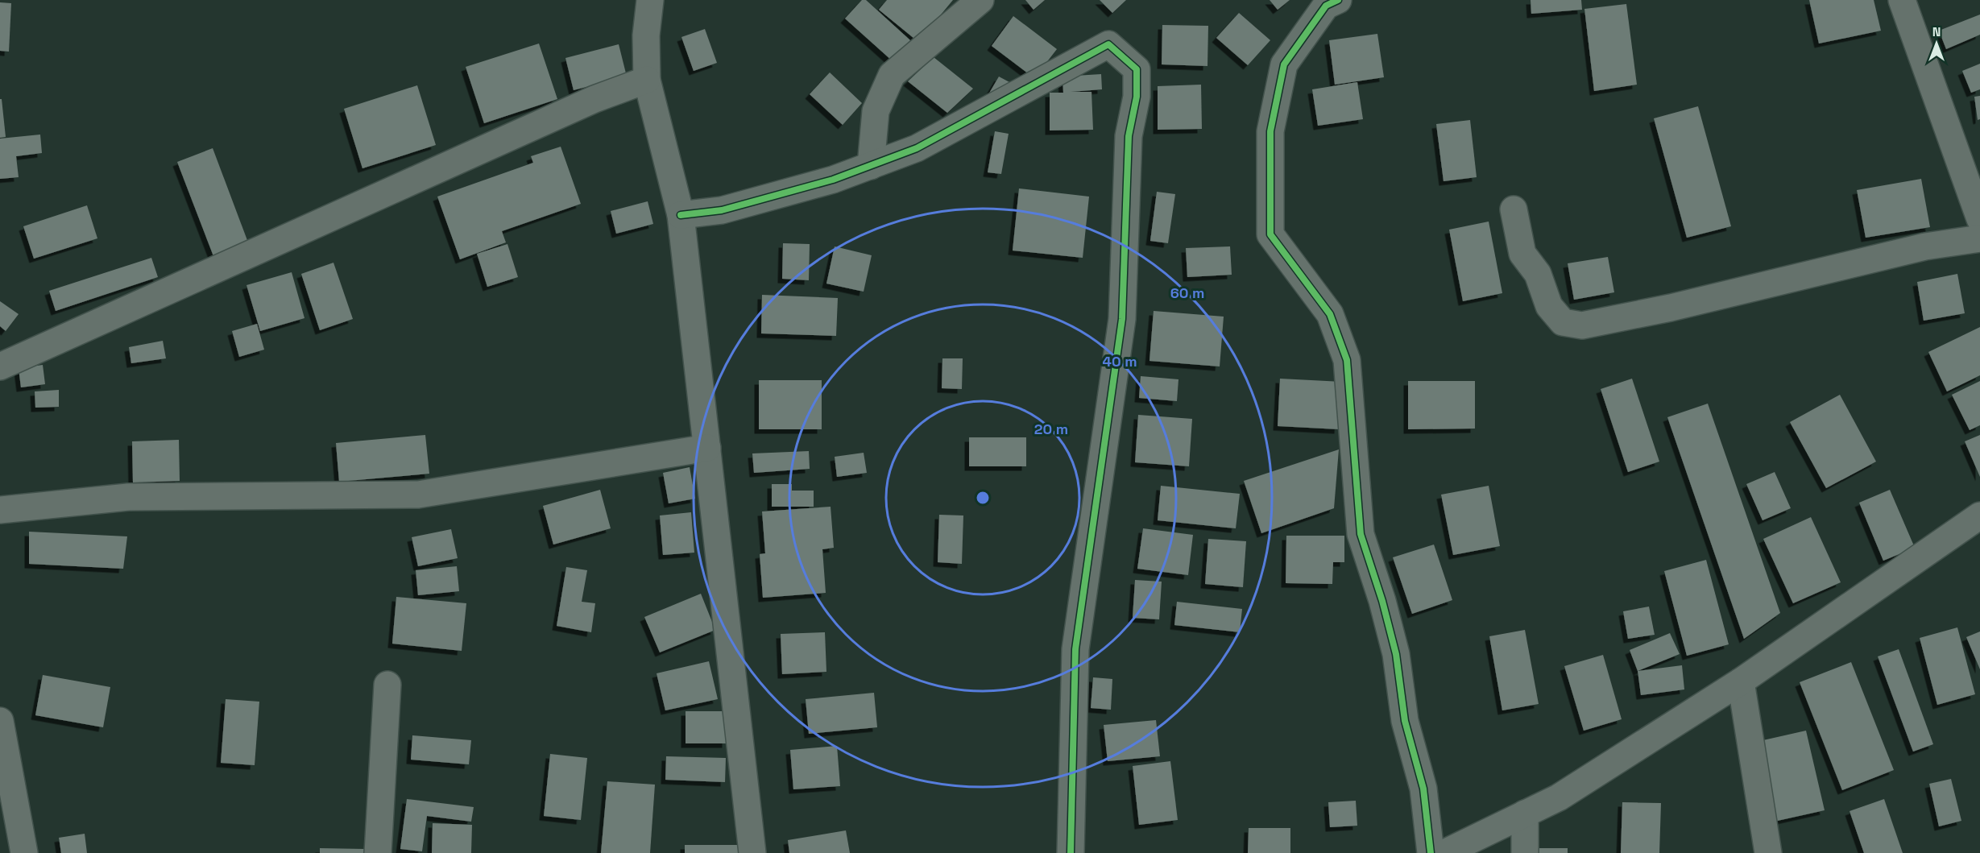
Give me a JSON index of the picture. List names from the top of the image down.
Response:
{
  "north": "top",
  "rings": ["60 m", "40 m", "20 m"]
}
